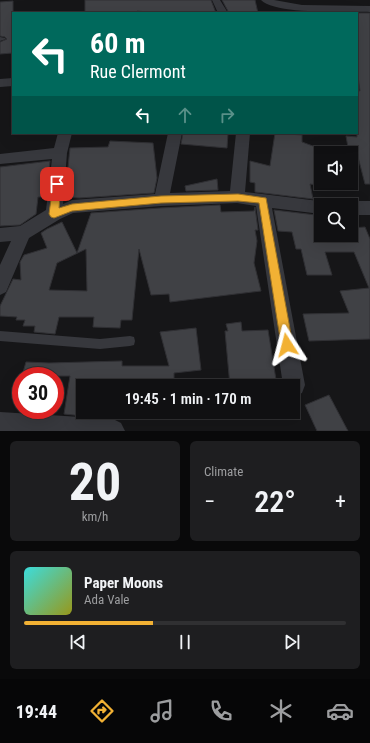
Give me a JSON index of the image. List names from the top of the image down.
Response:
{
  "page": {
    "turn": ["60 m", "Rue Clermont"],
    "limit": "30",
    "trip": "19:45 · 1 min · 170 m",
    "tile": [
      ["20", "km/h"],
      "Climate"
    ],
    "heat": ["−", "22°", "+"],
    "song": ["Paper Moons", "Ada Vale"],
    "tabs": "19:44"
  }
}
